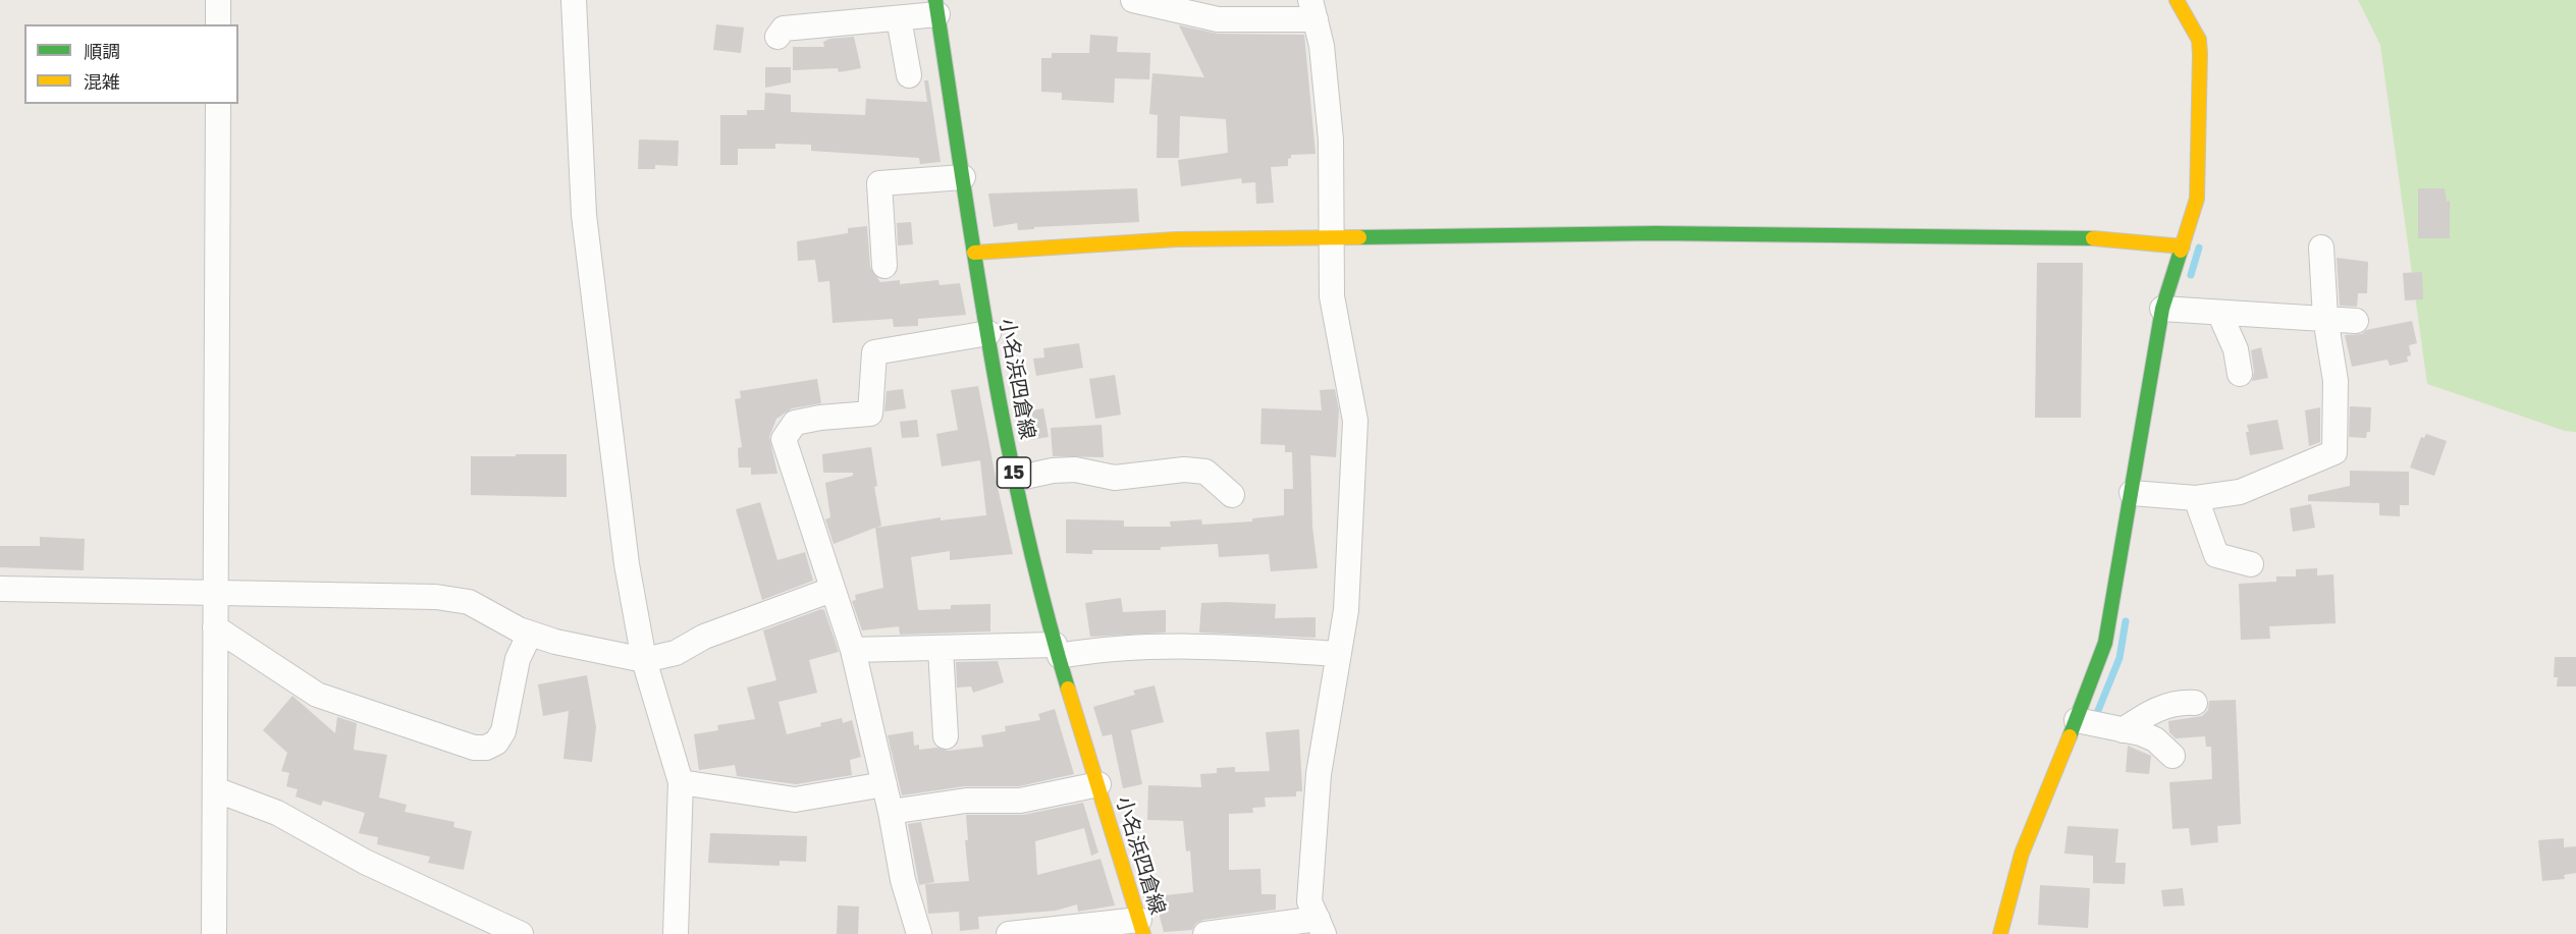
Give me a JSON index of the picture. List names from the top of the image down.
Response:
{
  "streets": {
    "street": ["小名浜四倉線", "15"]
  },
  "legend": ["順調", "混雑"]
}
